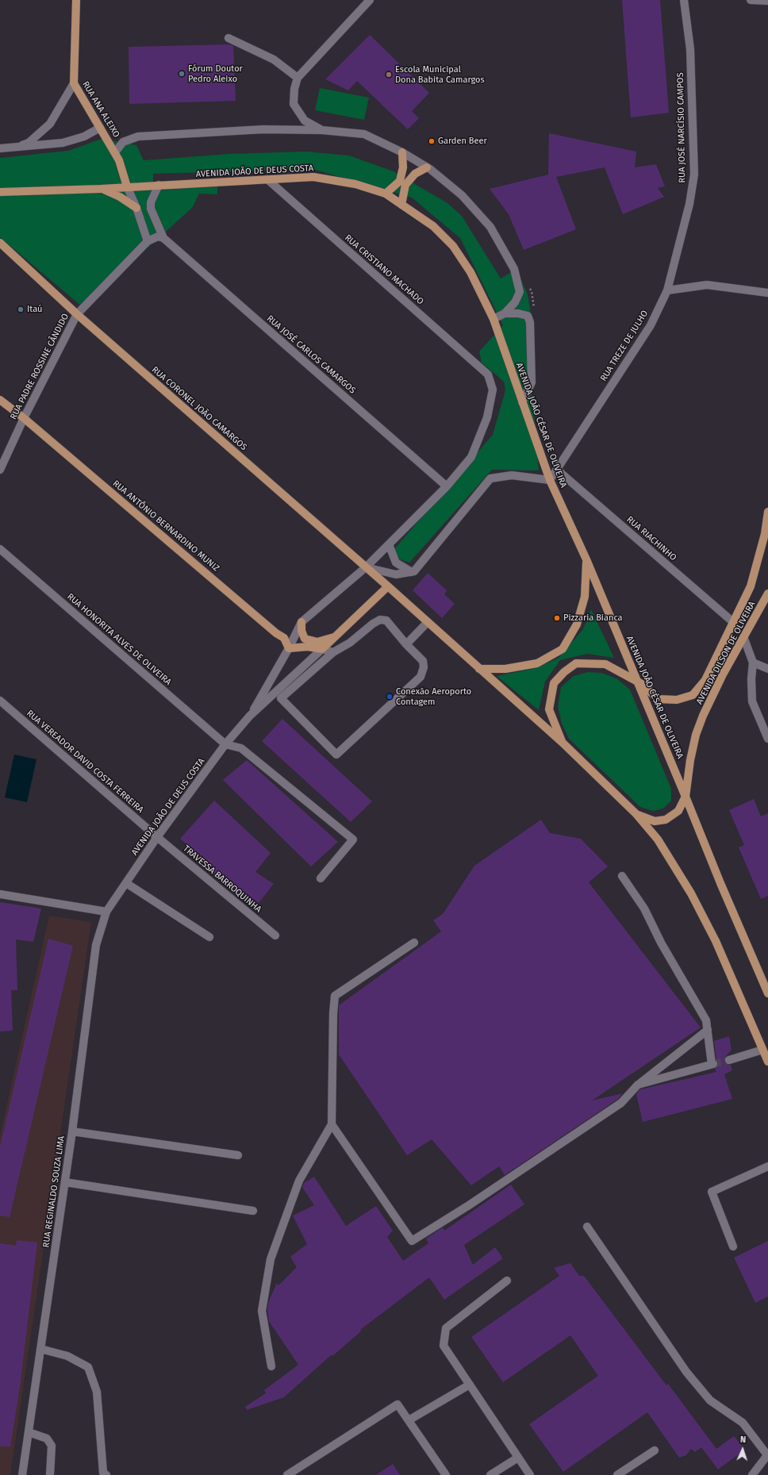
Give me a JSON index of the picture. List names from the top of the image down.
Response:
{
  "streets": {
    "main road": [
      "RUA ANA ALEIXO",
      "AVENIDA JOÃO DE DEUS COSTA",
      "RUA CORONEL JOÃO CAMARGOS",
      "AVENIDA JOÃO CÉSAR DE OLIVEIRA",
      "RUA ANTÔNIO BERNARDINO MUNIZ",
      "AVENIDA DILSON DE OLIVEIRA"
    ],
    "street": [
      "RUA JOSÉ NARCÍSIO CAMPOS",
      "RUA CRISTIANO MACHADO",
      "RUA TREZE DE JULHO",
      "RUA JOSÉ CARLOS CAMARGOS",
      "RUA PADRE ROSSINE CÂNDIDO",
      "RUA RIACHINHO",
      "RUA HONORITA ALVES DE OLIVEIRA",
      "RUA VEREADOR DAVID COSTA FERREIRA",
      "TRAVESSA BARROQUINHA",
      "RUA REGINALDO SOUZA LIMA"
    ]
  },
  "crossings": [
    ["RUA ANA ALEIXO", "AVENIDA JOÃO DE DEUS COSTA"],
    ["RUA JOSÉ NARCÍSIO CAMPOS", "RUA TREZE DE JULHO"],
    ["AVENIDA JOÃO DE DEUS COSTA", "RUA CRISTIANO MACHADO"],
    ["AVENIDA JOÃO DE DEUS COSTA", "RUA JOSÉ CARLOS CAMARGOS"],
    ["AVENIDA JOÃO DE DEUS COSTA", "RUA CORONEL JOÃO CAMARGOS"],
    ["AVENIDA JOÃO DE DEUS COSTA", "AVENIDA JOÃO CÉSAR DE OLIVEIRA"],
    ["AVENIDA JOÃO DE DEUS COSTA", "RUA ANTÔNIO BERNARDINO MUNIZ"],
    ["AVENIDA JOÃO DE DEUS COSTA", "RUA HONORITA ALVES DE OLIVEIRA"],
    ["AVENIDA JOÃO DE DEUS COSTA", "RUA VEREADOR DAVID COSTA FERREIRA"],
    ["AVENIDA JOÃO DE DEUS COSTA", "TRAVESSA BARROQUINHA"],
    ["AVENIDA JOÃO DE DEUS COSTA", "RUA REGINALDO SOUZA LIMA"],
    ["RUA TREZE DE JULHO", "AVENIDA JOÃO CÉSAR DE OLIVEIRA"],
    ["RUA TREZE DE JULHO", "RUA RIACHINHO"],
    ["RUA PADRE ROSSINE CÂNDIDO", "RUA CORONEL JOÃO CAMARGOS"],
    ["RUA PADRE ROSSINE CÂNDIDO", "RUA ANTÔNIO BERNARDINO MUNIZ"],
    ["AVENIDA JOÃO CÉSAR DE OLIVEIRA", "AVENIDA DILSON DE OLIVEIRA"],
    ["RUA RIACHINHO", "AVENIDA DILSON DE OLIVEIRA"],
    ["RUA VEREADOR DAVID COSTA FERREIRA", "TRAVESSA BARROQUINHA"]
  ],
  "places": [
    "Fórum Doutor Pedro Aleixo",
    "Escola Municipal Dona Babita Camargos",
    "Garden Beer",
    "Itaú",
    "Pizzaria Bianca",
    "Conexão Aeroporto Contagem"
  ],
  "north": "top"
}
